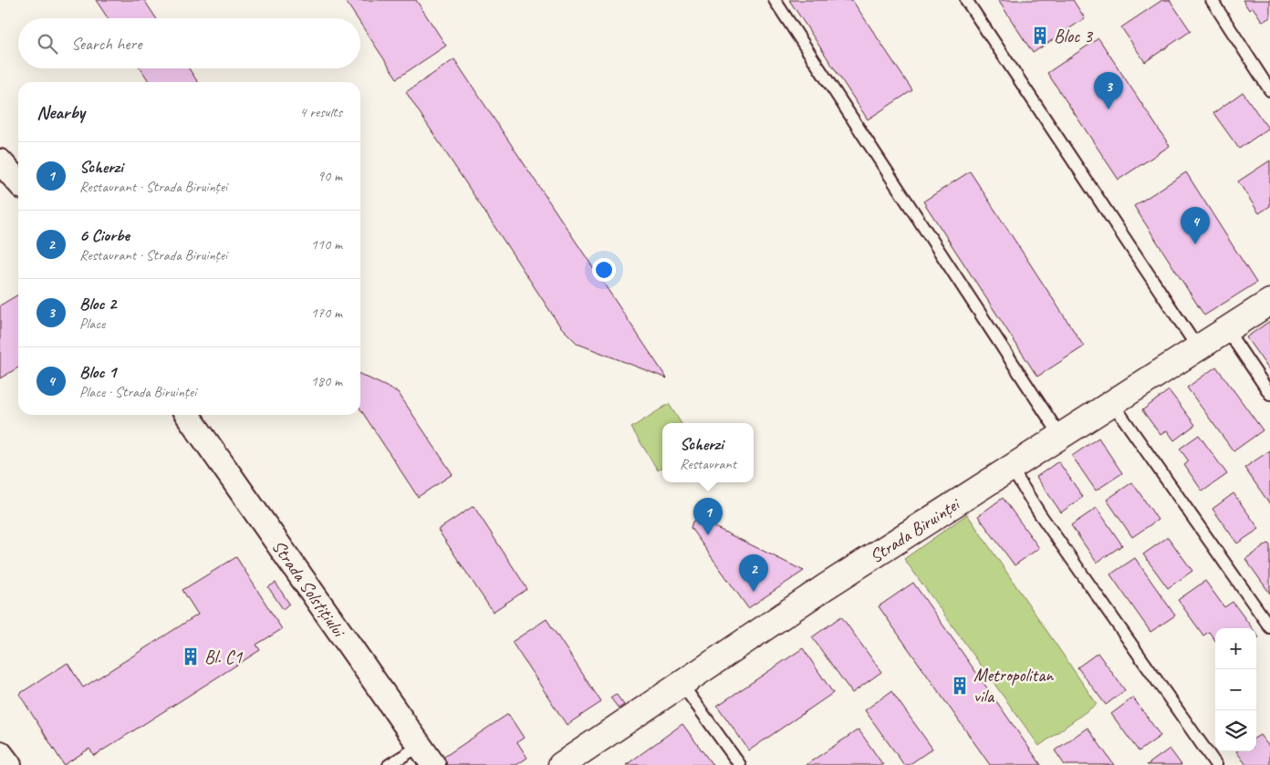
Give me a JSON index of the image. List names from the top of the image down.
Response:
{
  "streets": {
    "street": ["Strada Biruinței", "Strada Solstițiului"]
  },
  "places": {
    "building": ["Bloc 3", "Bl. C1", "Metropolitan vila"]
  },
  "page": {
    "search": "Search here",
    "pins": [
      "3",
      "4",
      "1",
      "2"
    ],
    "heading": ["Nearby", "4 results"],
    "list": [
      {
        "mark": "1",
        "name": "Scherzi",
        "note": "Restaurant · Strada Biruinței",
        "value": "90 m"
      },
      {
        "mark": "2",
        "name": "6 Ciorbe",
        "note": "Restaurant · Strada Biruinței",
        "value": "110 m"
      },
      {
        "mark": "3",
        "name": "Bloc 2",
        "note": "Place",
        "value": "170 m"
      },
      {
        "mark": "4",
        "name": "Bloc 1",
        "note": "Place · Strada Biruinței",
        "value": "180 m"
      }
    ],
    "popup": ["Scherzi", "Restaurant"],
    "map_buttons": ["+", "−"]
  }
}
